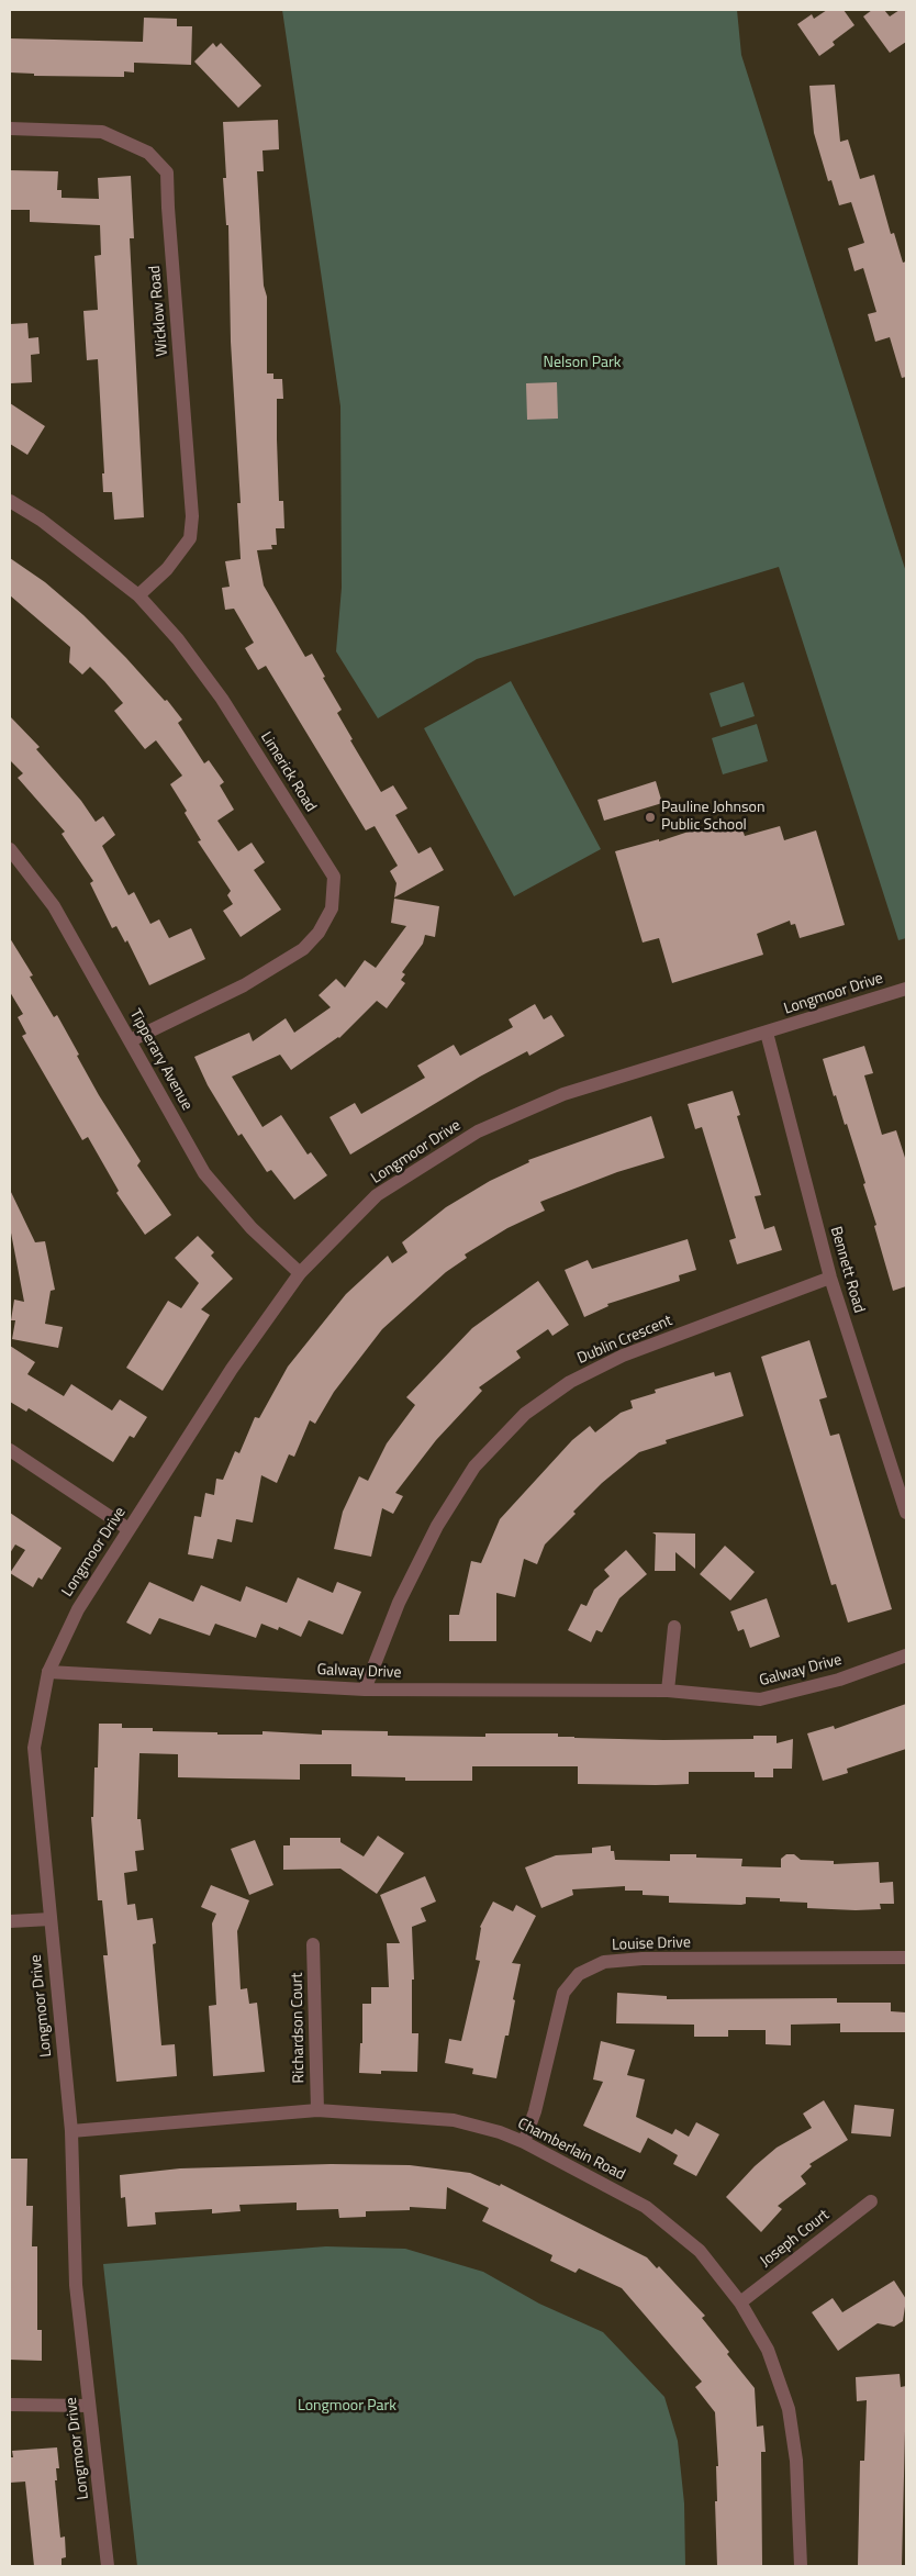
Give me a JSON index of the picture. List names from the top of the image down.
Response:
{
  "streets": {
    "street": [
      "Wicklow Road",
      "Limerick Road",
      "Longmoor Drive",
      "Tipperary Avenue",
      "Bennett Road",
      "Dublin Crescent",
      "Galway Drive",
      "Louise Drive",
      "Richardson Court",
      "Chamberlain Road",
      "Joseph Court"
    ]
  },
  "crossings": [
    ["Wicklow Road", "Limerick Road"],
    ["Limerick Road", "Tipperary Avenue"],
    ["Longmoor Drive", "Tipperary Avenue"],
    ["Longmoor Drive", "Bennett Road"],
    ["Longmoor Drive", "Galway Drive"],
    ["Longmoor Drive", "Chamberlain Road"],
    ["Bennett Road", "Dublin Crescent"],
    ["Dublin Crescent", "Galway Drive"],
    ["Louise Drive", "Chamberlain Road"],
    ["Richardson Court", "Chamberlain Road"],
    ["Chamberlain Road", "Joseph Court"]
  ],
  "parks": ["Nelson Park", "Longmoor Park"],
  "places": ["Pauline Johnson Public School"]
}
